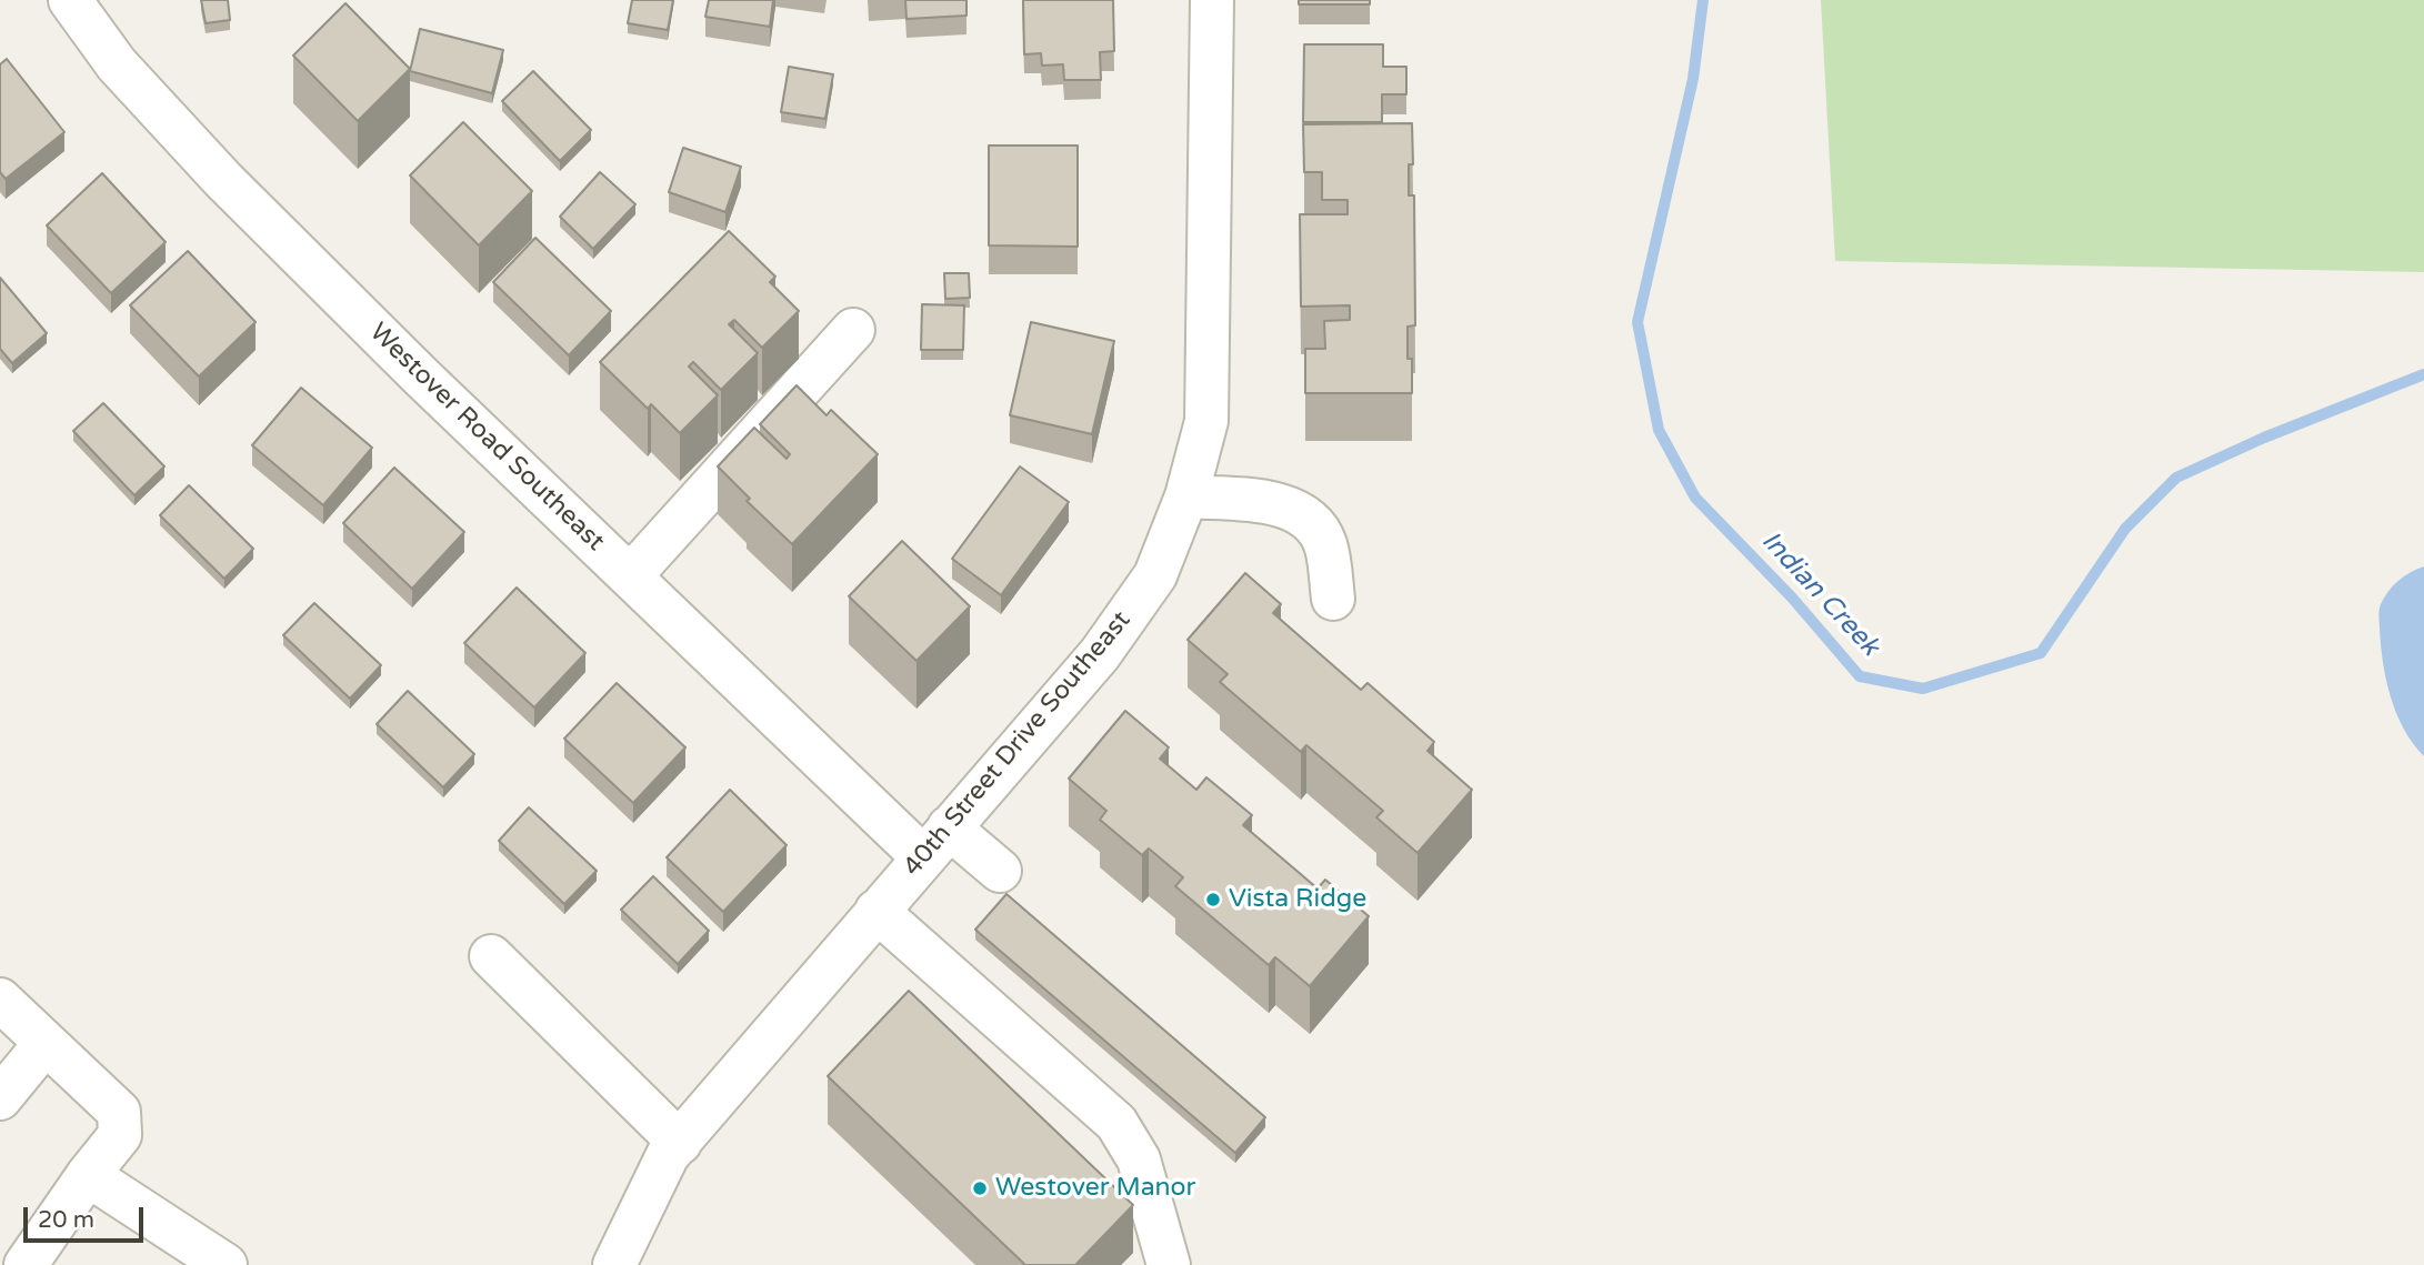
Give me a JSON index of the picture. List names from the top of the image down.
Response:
{
  "streets": {
    "street": ["Westover Road Southeast", "40th Street Drive Southeast"]
  },
  "crossings": [
    ["Westover Road Southeast", "40th Street Drive Southeast"]
  ],
  "water": ["Indian Creek"],
  "places": ["Vista Ridge", "Westover Manor"],
  "scale_bar": "20 m"
}
